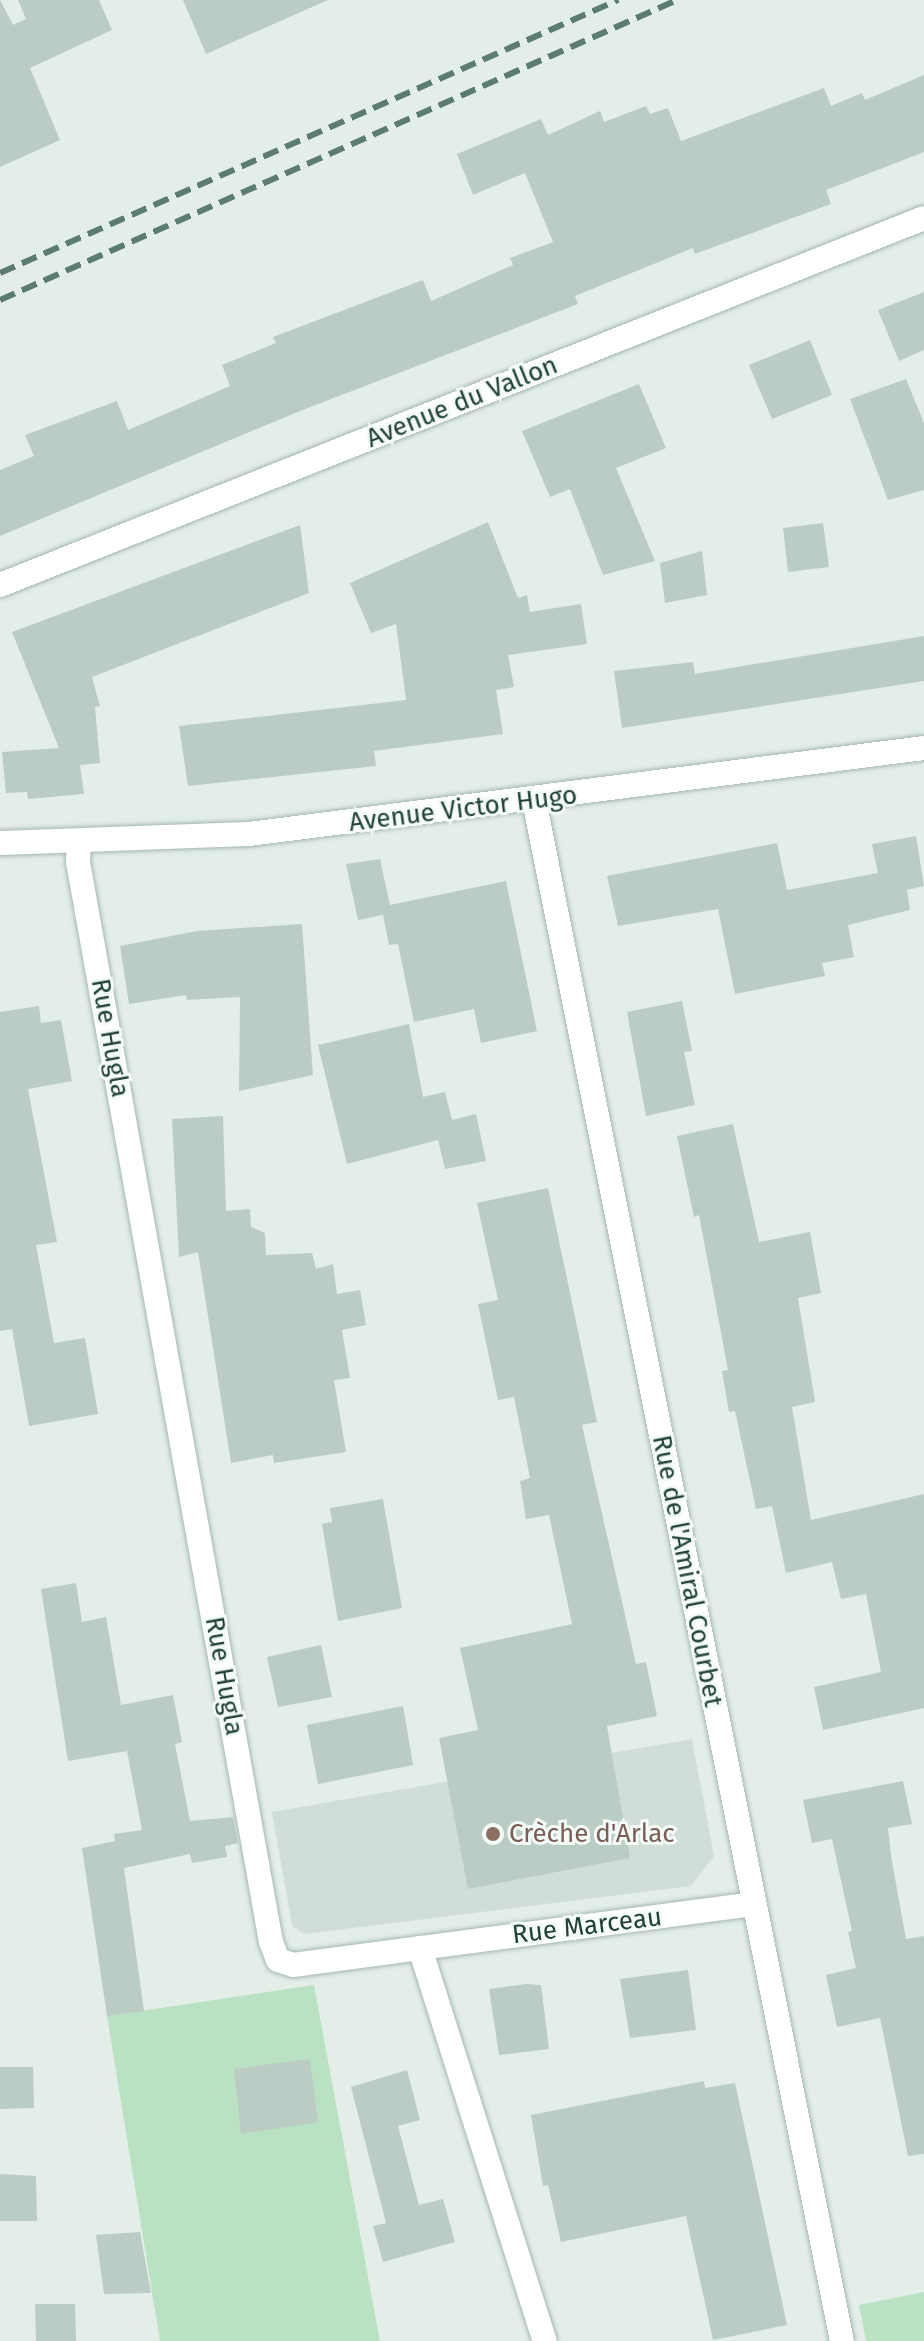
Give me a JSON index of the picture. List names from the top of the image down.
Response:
{
  "streets": {
    "street": [
      "Avenue du Vallon",
      "Avenue Victor Hugo",
      "Rue Hugla",
      "Rue de l'Amiral Courbet",
      "Rue Marceau"
    ]
  },
  "crossings": [
    ["Avenue Victor Hugo", "Rue Hugla"],
    ["Avenue Victor Hugo", "Rue de l'Amiral Courbet"],
    ["Rue Hugla", "Rue Marceau"],
    ["Rue de l'Amiral Courbet", "Rue Marceau"]
  ],
  "places": ["Crèche d'Arlac"]
}
